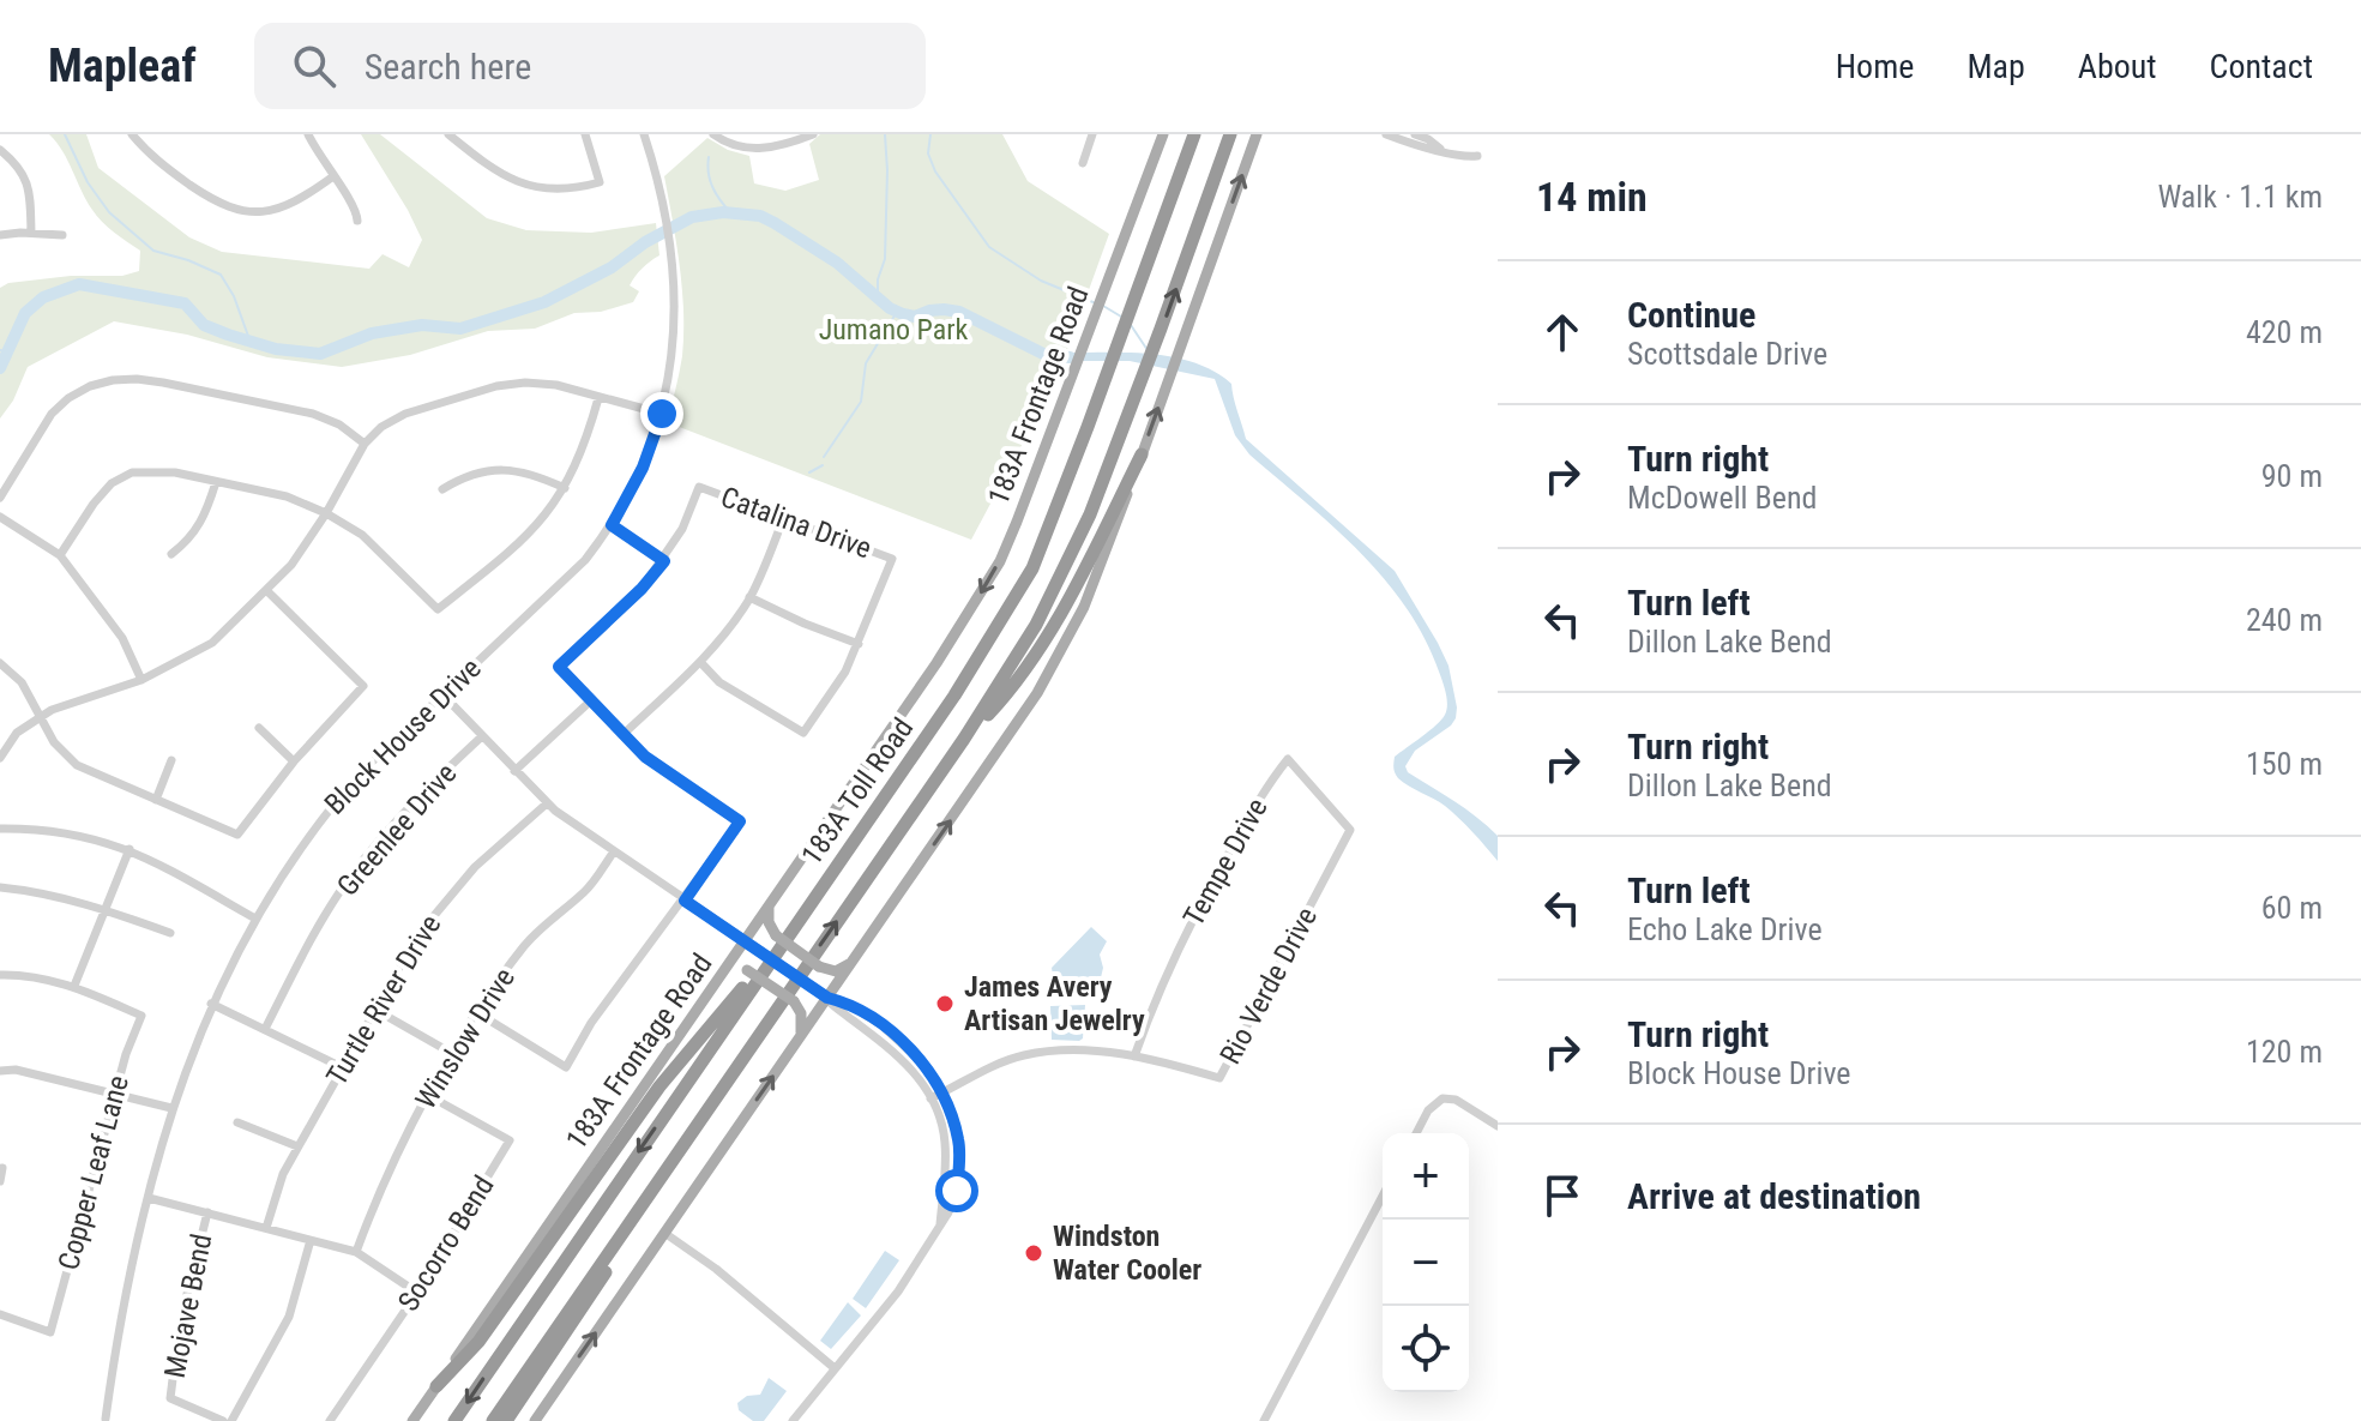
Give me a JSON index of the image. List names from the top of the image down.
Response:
{
  "streets": {
    "highway": ["183A Toll Road"],
    "main road": ["183A Frontage Road"],
    "street": [
      "Catalina Drive",
      "Block House Drive",
      "Greenlee Drive",
      "Tempe Drive",
      "Rio Verde Drive",
      "Turtle River Drive",
      "Winslow Drive",
      "Copper Leaf Lane",
      "Socorro Bend",
      "Mojave Bend"
    ]
  },
  "crossings": [
    ["Tempe Drive", "Rio Verde Drive"],
    ["Winslow Drive", "Socorro Bend"]
  ],
  "parks": ["Jumano Park"],
  "places": ["James Avery Artisan Jewelry", "Windston Water Cooler"],
  "page": {
    "header": "Mapleaf",
    "search": "Search here",
    "nav": [
      "Home",
      "Map",
      "About",
      "Contact"
    ],
    "heading": ["14 min", "Walk · 1.1 km"],
    "list": [
      ["Continue", "Scottsdale Drive", "420 m"],
      ["Turn right", "McDowell Bend", "90 m"],
      ["Turn left", "Dillon Lake Bend", "240 m"],
      ["Turn right", "Dillon Lake Bend", "150 m"],
      ["Turn left", "Echo Lake Drive", "60 m"],
      ["Turn right", "Block House Drive", "120 m"],
      "Arrive at destination"
    ],
    "map_buttons": ["+", "−"]
  }
}
